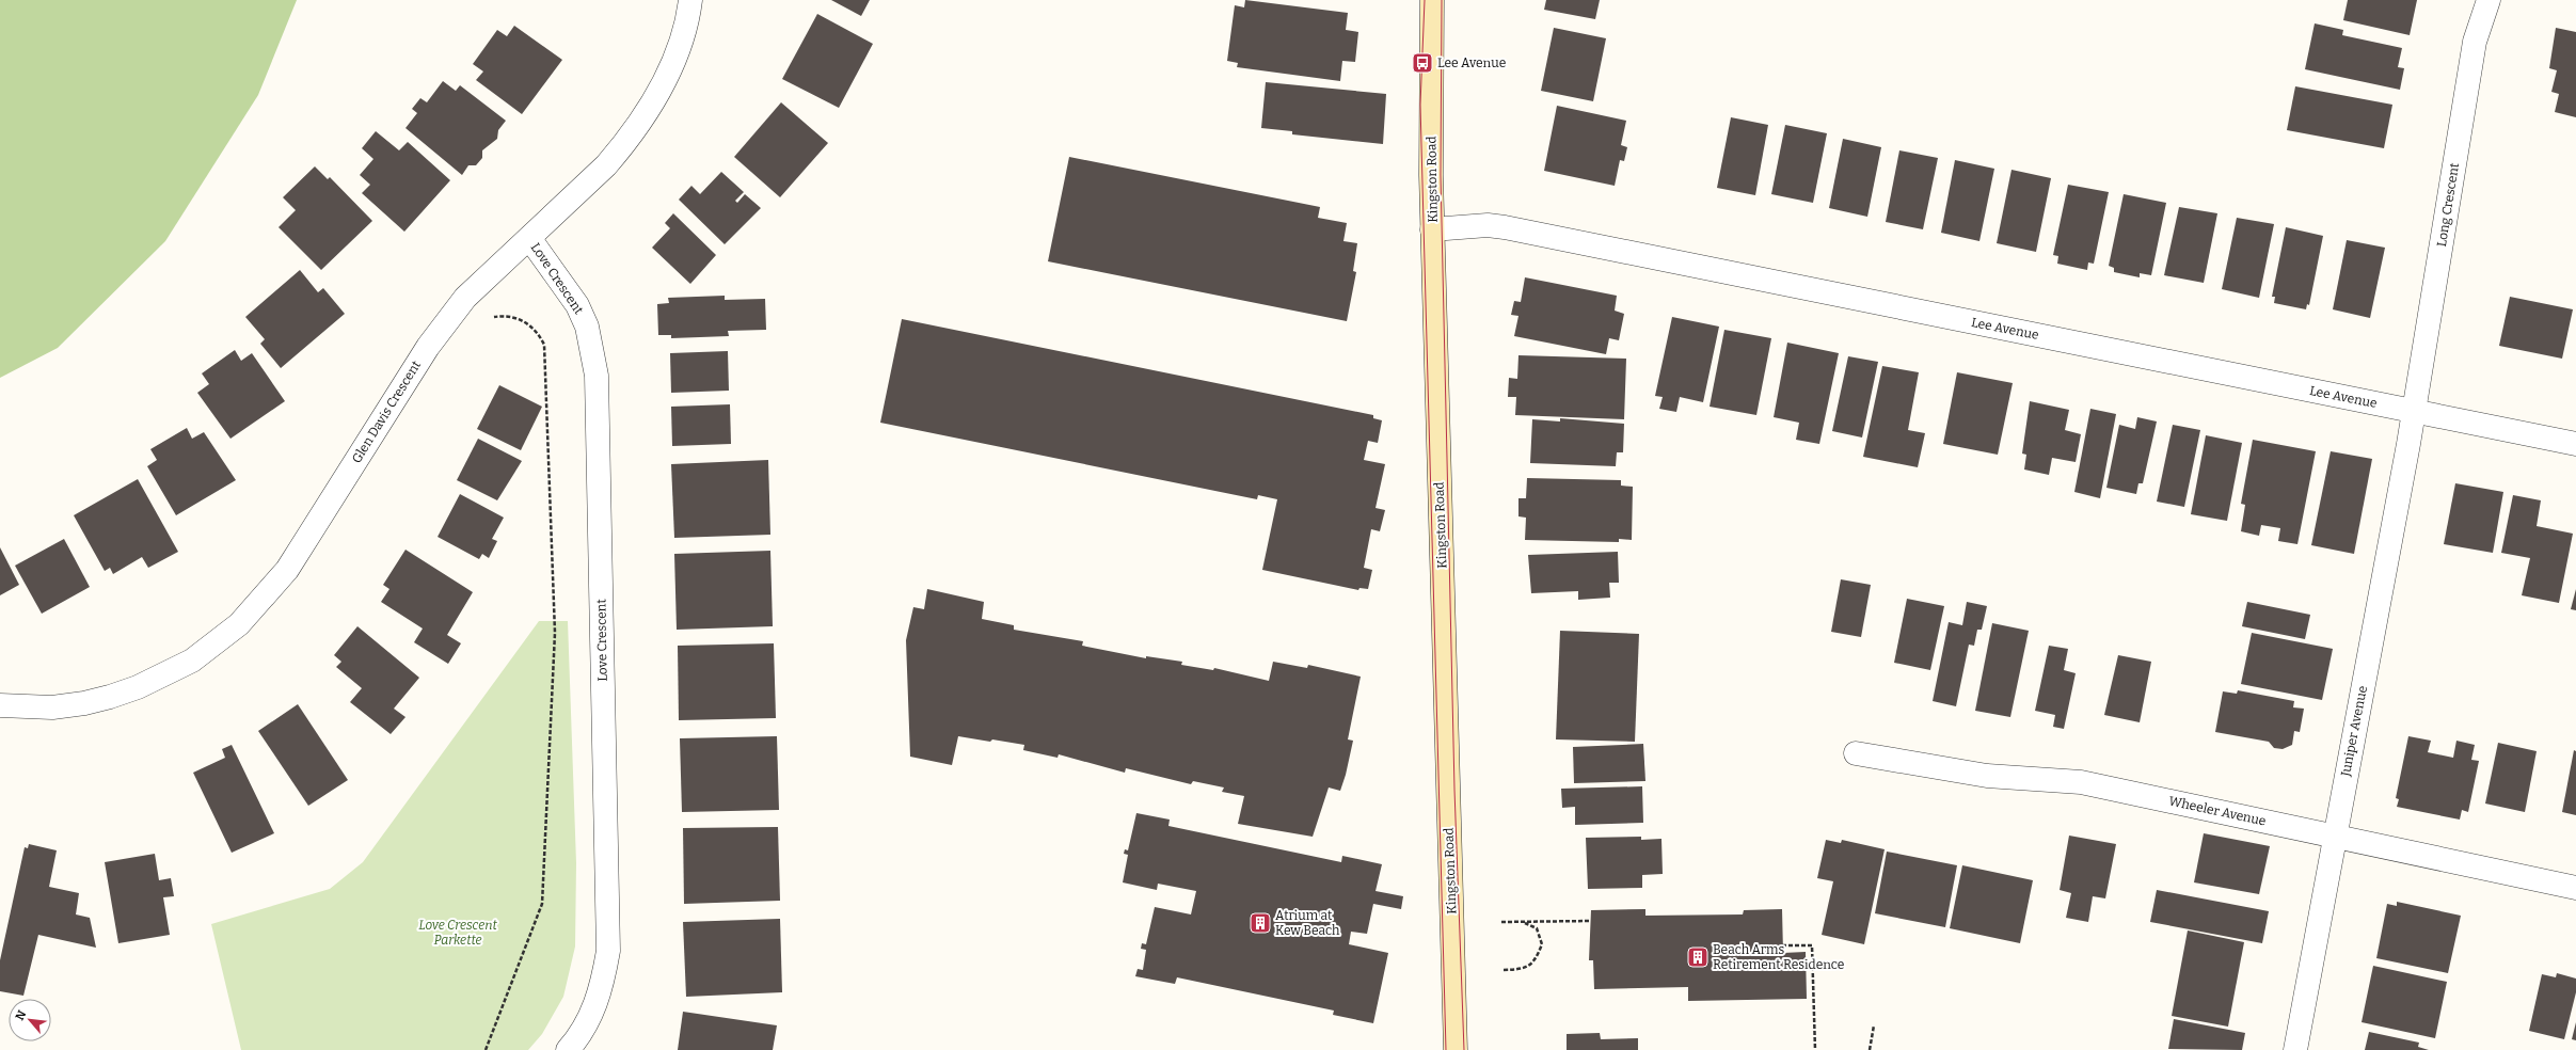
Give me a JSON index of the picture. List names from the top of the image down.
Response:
{
  "streets": {
    "main road": ["Kingston Road"],
    "street": [
      "Long Crescent",
      "Love Crescent",
      "Lee Avenue",
      "Glen Davis Crescent",
      "Juniper Avenue",
      "Wheeler Avenue"
    ]
  },
  "crossings": [
    ["Kingston Road", "Lee Avenue"],
    ["Long Crescent", "Lee Avenue"],
    ["Long Crescent", "Juniper Avenue"],
    ["Love Crescent", "Glen Davis Crescent"],
    ["Lee Avenue", "Juniper Avenue"],
    ["Juniper Avenue", "Wheeler Avenue"]
  ],
  "parks": ["Love Crescent Parkette"],
  "places": {
    "bus stop": ["Lee Avenue"],
    "building": ["Atrium at Kew Beach", "Beach Arms Retirement Residence"]
  },
  "north": "top left"
}
